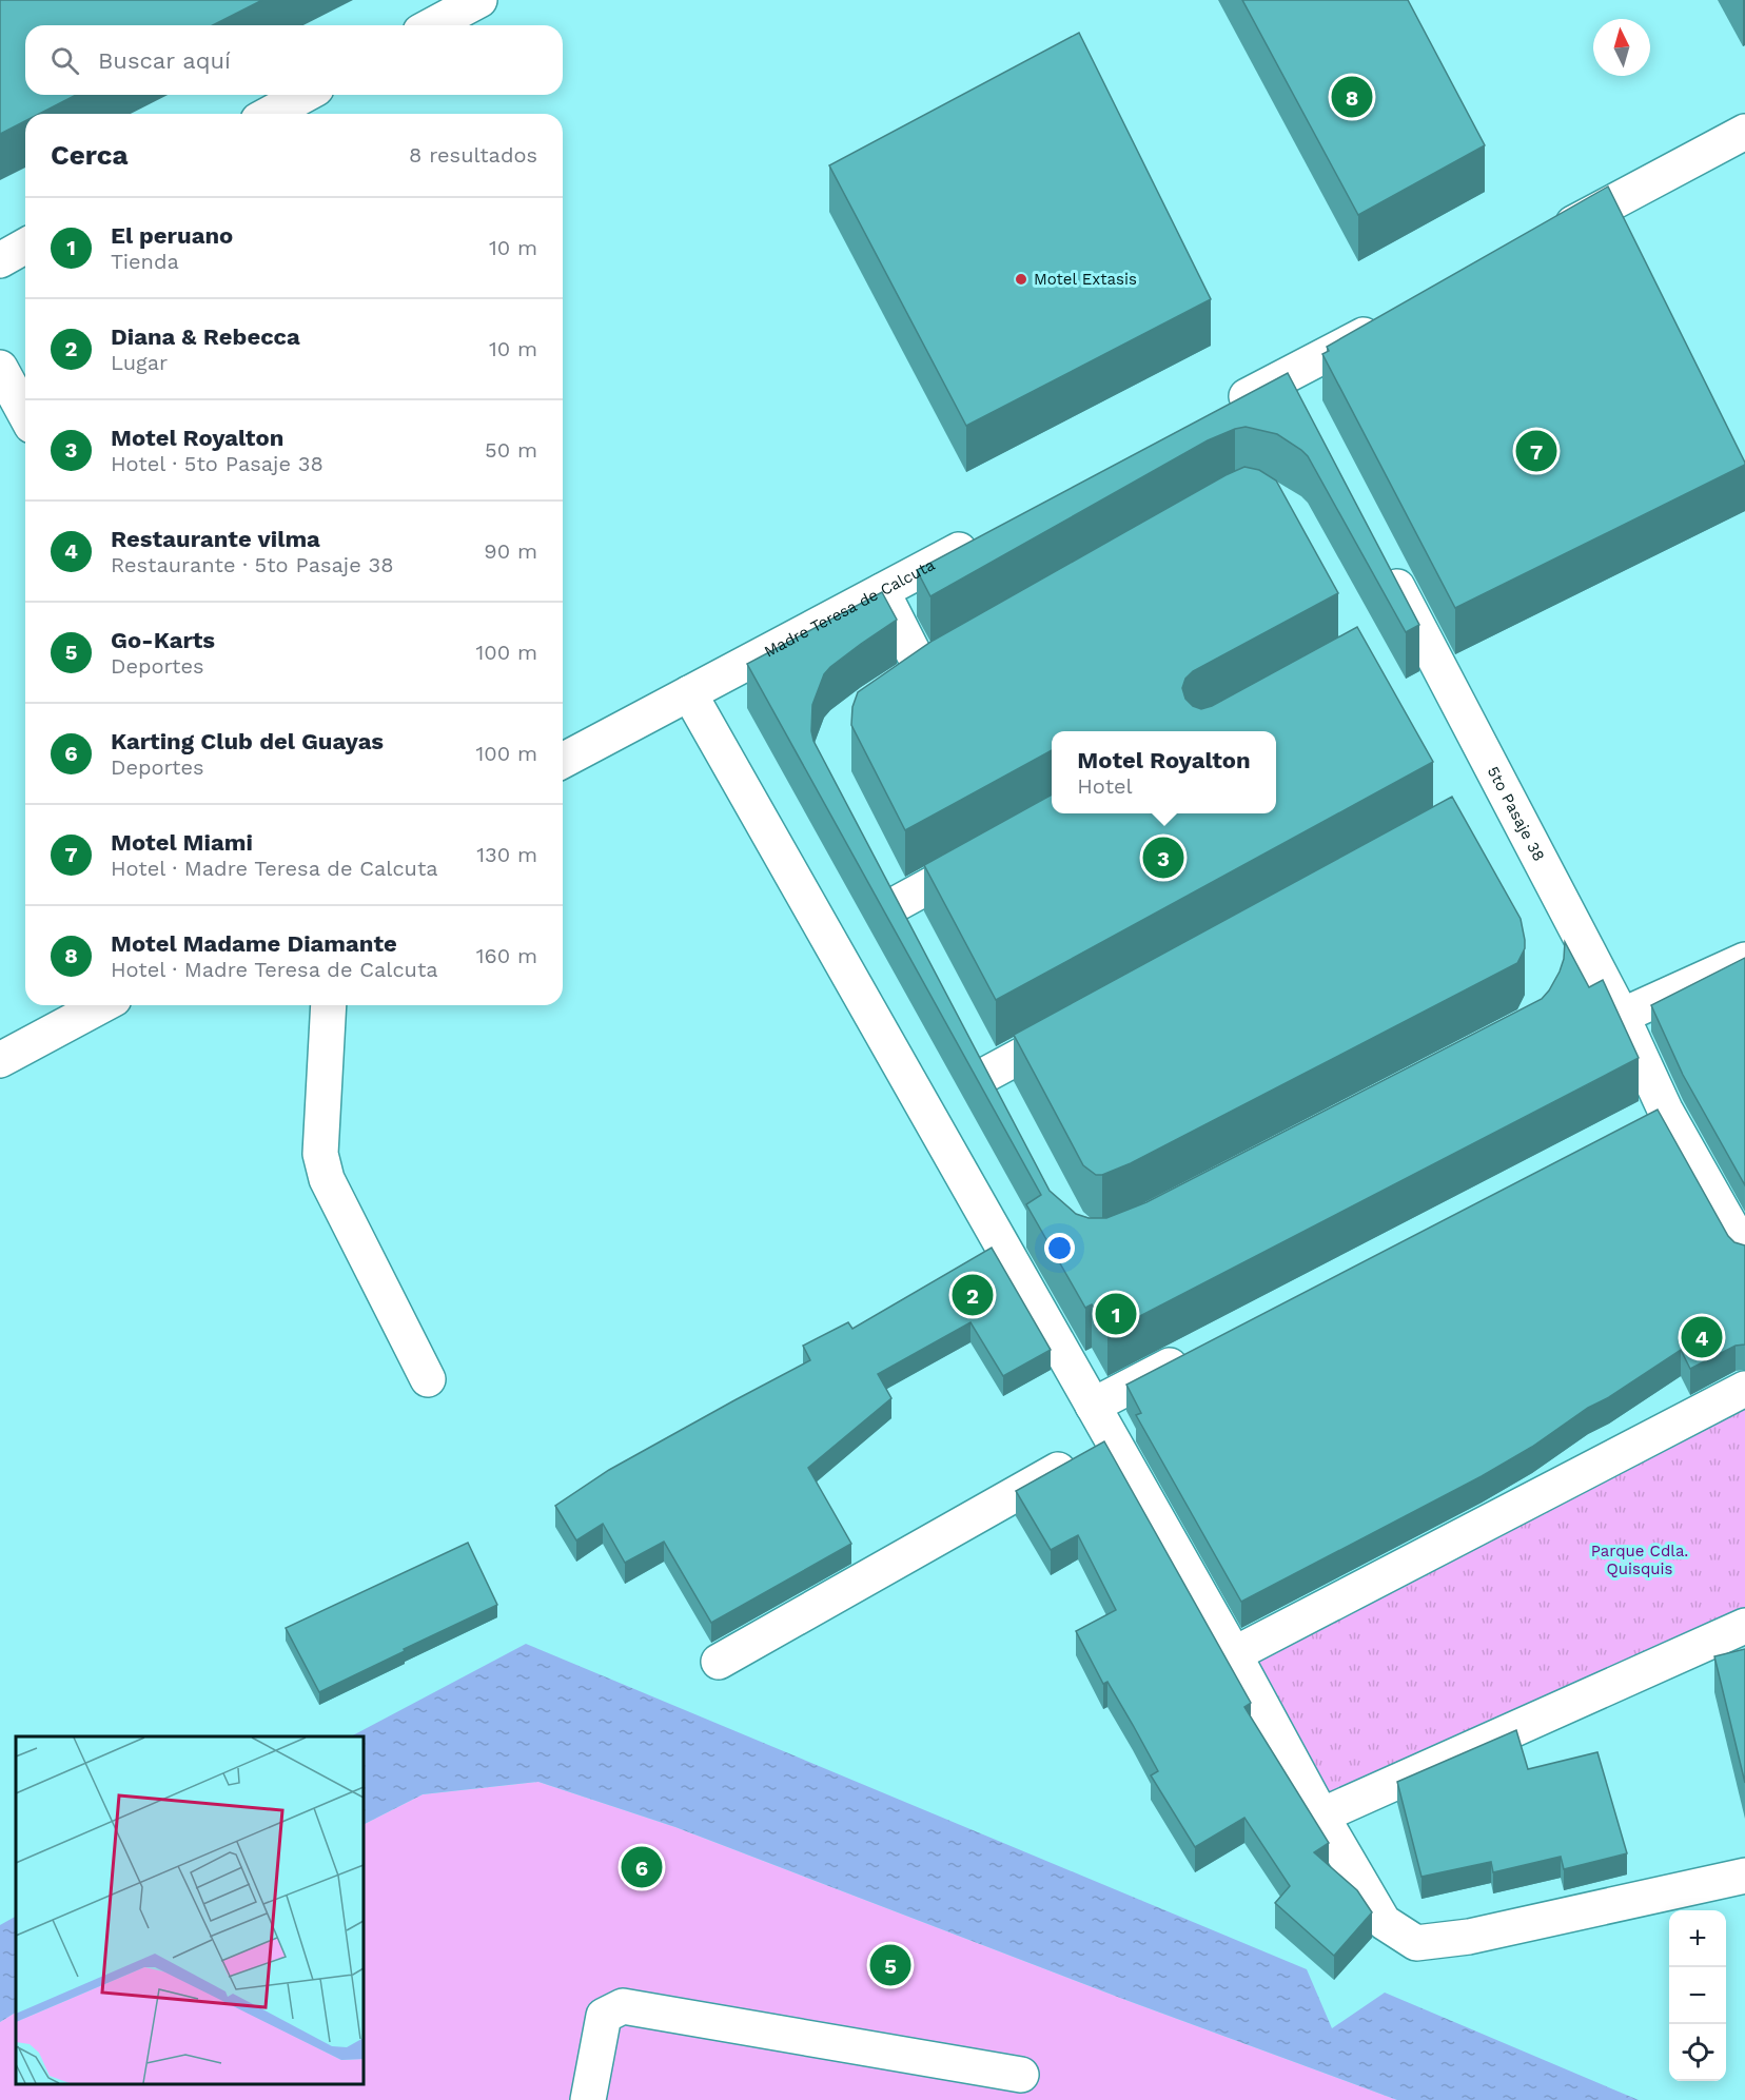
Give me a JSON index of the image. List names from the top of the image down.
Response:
{
  "streets": {
    "street": ["Madre Teresa de Calcuta", "5to Pasaje 38"]
  },
  "parks": ["Parque Cdla. Quisquis"],
  "places": ["Motel Extasis"],
  "north": "top",
  "page": {
    "search": "Buscar aquí",
    "pins": [
      "8",
      "7",
      "3",
      "2",
      "1",
      "4",
      "6",
      "5"
    ],
    "heading": ["Cerca", "8 resultados"],
    "list": [
      {
        "mark": "1",
        "name": "El peruano",
        "note": "Tienda",
        "value": "10 m"
      },
      {
        "mark": "2",
        "name": "Diana & Rebecca",
        "note": "Lugar",
        "value": "10 m"
      },
      {
        "mark": "3",
        "name": "Motel Royalton",
        "note": "Hotel · 5to Pasaje 38",
        "value": "50 m"
      },
      {
        "mark": "4",
        "name": "Restaurante vilma",
        "note": "Restaurante · 5to Pasaje 38",
        "value": "90 m"
      },
      {
        "mark": "5",
        "name": "Go-Karts",
        "note": "Deportes",
        "value": "100 m"
      },
      {
        "mark": "6",
        "name": "Karting Club del Guayas",
        "note": "Deportes",
        "value": "100 m"
      },
      {
        "mark": "7",
        "name": "Motel Miami",
        "note": "Hotel · Madre Teresa de Calcuta",
        "value": "130 m"
      },
      {
        "mark": "8",
        "name": "Motel Madame Diamante",
        "note": "Hotel · Madre Teresa de Calcuta",
        "value": "160 m"
      }
    ],
    "popup": ["Motel Royalton", "Hotel"],
    "map_buttons": ["+", "−"]
  }
}
